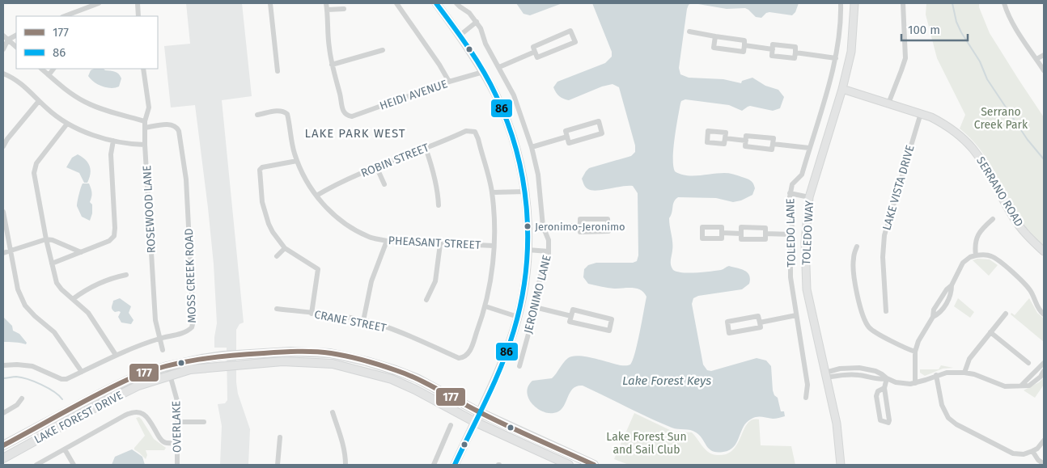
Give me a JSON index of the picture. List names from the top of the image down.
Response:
{
  "streets": {
    "main road": ["SERRANO ROAD", "TOLEDO WAY", "LAKE FOREST DRIVE"],
    "street": [
      "HEIDI AVENUE",
      "ROBIN STREET",
      "LAKE VISTA DRIVE",
      "ROSEWOOD LANE",
      "TOLEDO LANE",
      "PHEASANT STREET",
      "MOSS CREEK ROAD",
      "JERONIMO LANE",
      "CRANE STREET",
      "OVERLAKE"
    ]
  },
  "crossings": [
    ["ROBIN STREET", "PHEASANT STREET"],
    ["LAKE VISTA DRIVE", "SERRANO ROAD"],
    ["SERRANO ROAD", "TOLEDO WAY"],
    ["ROSEWOOD LANE", "MOSS CREEK ROAD"],
    ["LAKE FOREST DRIVE", "OVERLAKE"]
  ],
  "districts": ["LAKE PARK WEST"],
  "water": ["Lake Forest Keys"],
  "parks": ["Serrano Creek Park", "Lake Forest Sun and Sail Club"],
  "places": ["Jeronimo-Jeronimo"],
  "lines": ["transit line 86", "transit line 177"],
  "legend": ["177", "86"],
  "scale_bar": "100 m"
}
